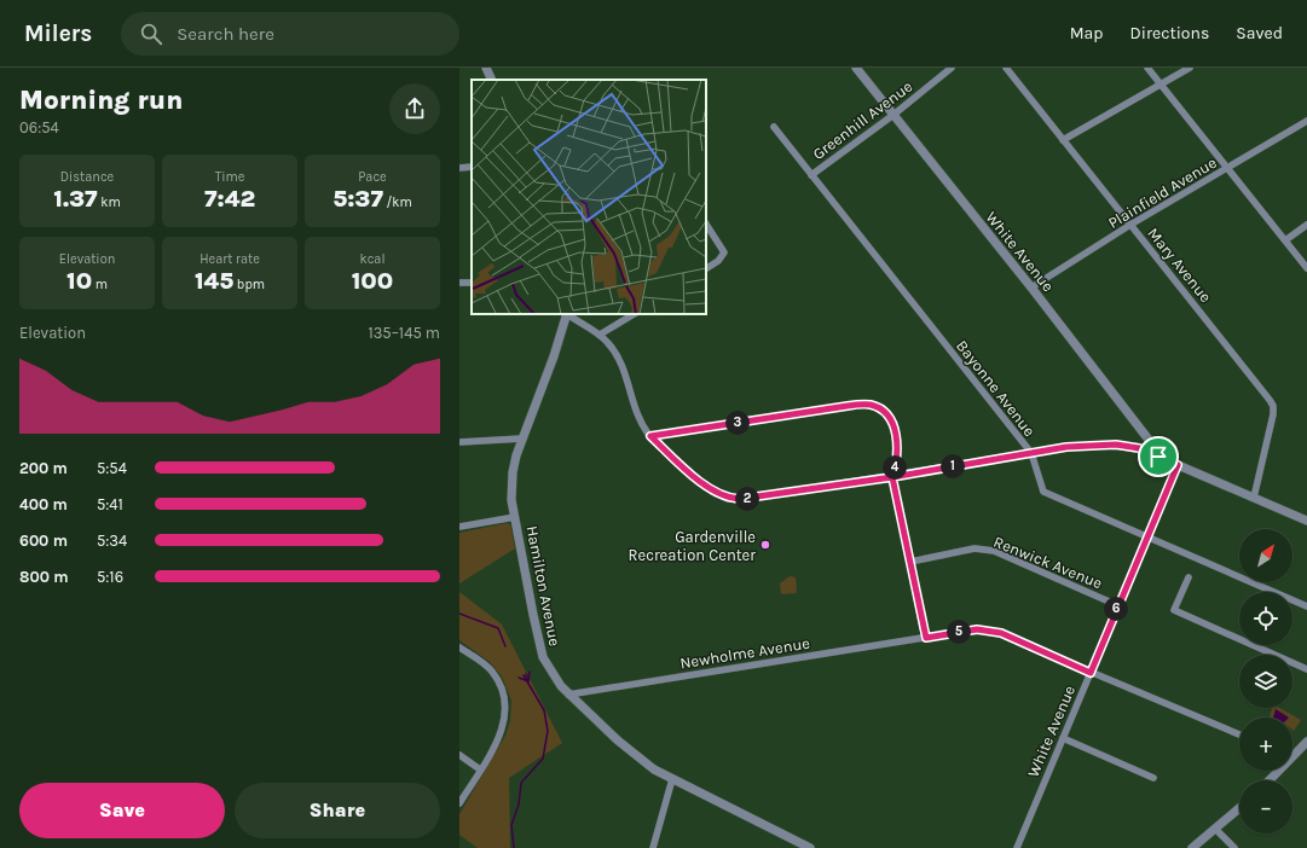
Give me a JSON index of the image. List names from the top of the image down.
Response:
{
  "streets": {
    "street": [
      "Greenhill Avenue",
      "Plainfield Avenue",
      "White Avenue",
      "Mary Avenue",
      "Bayonne Avenue",
      "Renwick Avenue",
      "Hamilton Avenue",
      "Newholme Avenue"
    ]
  },
  "crossings": [
    ["Greenhill Avenue", "White Avenue"],
    ["Greenhill Avenue", "Bayonne Avenue"],
    ["Plainfield Avenue", "White Avenue"],
    ["Plainfield Avenue", "Mary Avenue"],
    ["White Avenue", "Bayonne Avenue"],
    ["White Avenue", "Renwick Avenue"],
    ["White Avenue", "Newholme Avenue"],
    ["Hamilton Avenue", "Newholme Avenue"]
  ],
  "places": ["Gardenville Recreation Center"],
  "north": "top right",
  "page": {
    "header": "Milers",
    "search": "Search here",
    "nav": ["Map", "Directions", "Saved"],
    "heading": ["Morning run", "06:54"],
    "stats": [
      ["Distance", "1.37 km"],
      ["Time", "7:42"],
      ["Pace", "5:37 /km"],
      ["Elevation", "10 m"],
      ["Heart rate", "145 bpm"],
      ["kcal", "100"]
    ],
    "chart": ["Elevation", "135–145 m"],
    "pins": [
      "3",
      "1",
      "4",
      "2",
      "6",
      "5"
    ],
    "list": [
      {
        "name": "200 m",
        "note": "5:54"
      },
      {
        "name": "400 m",
        "note": "5:41"
      },
      {
        "name": "600 m",
        "note": "5:34"
      },
      {
        "name": "800 m",
        "note": "5:16"
      }
    ],
    "map_buttons": ["+", "−"],
    "buttons": ["Save", "Share"]
  }
}
